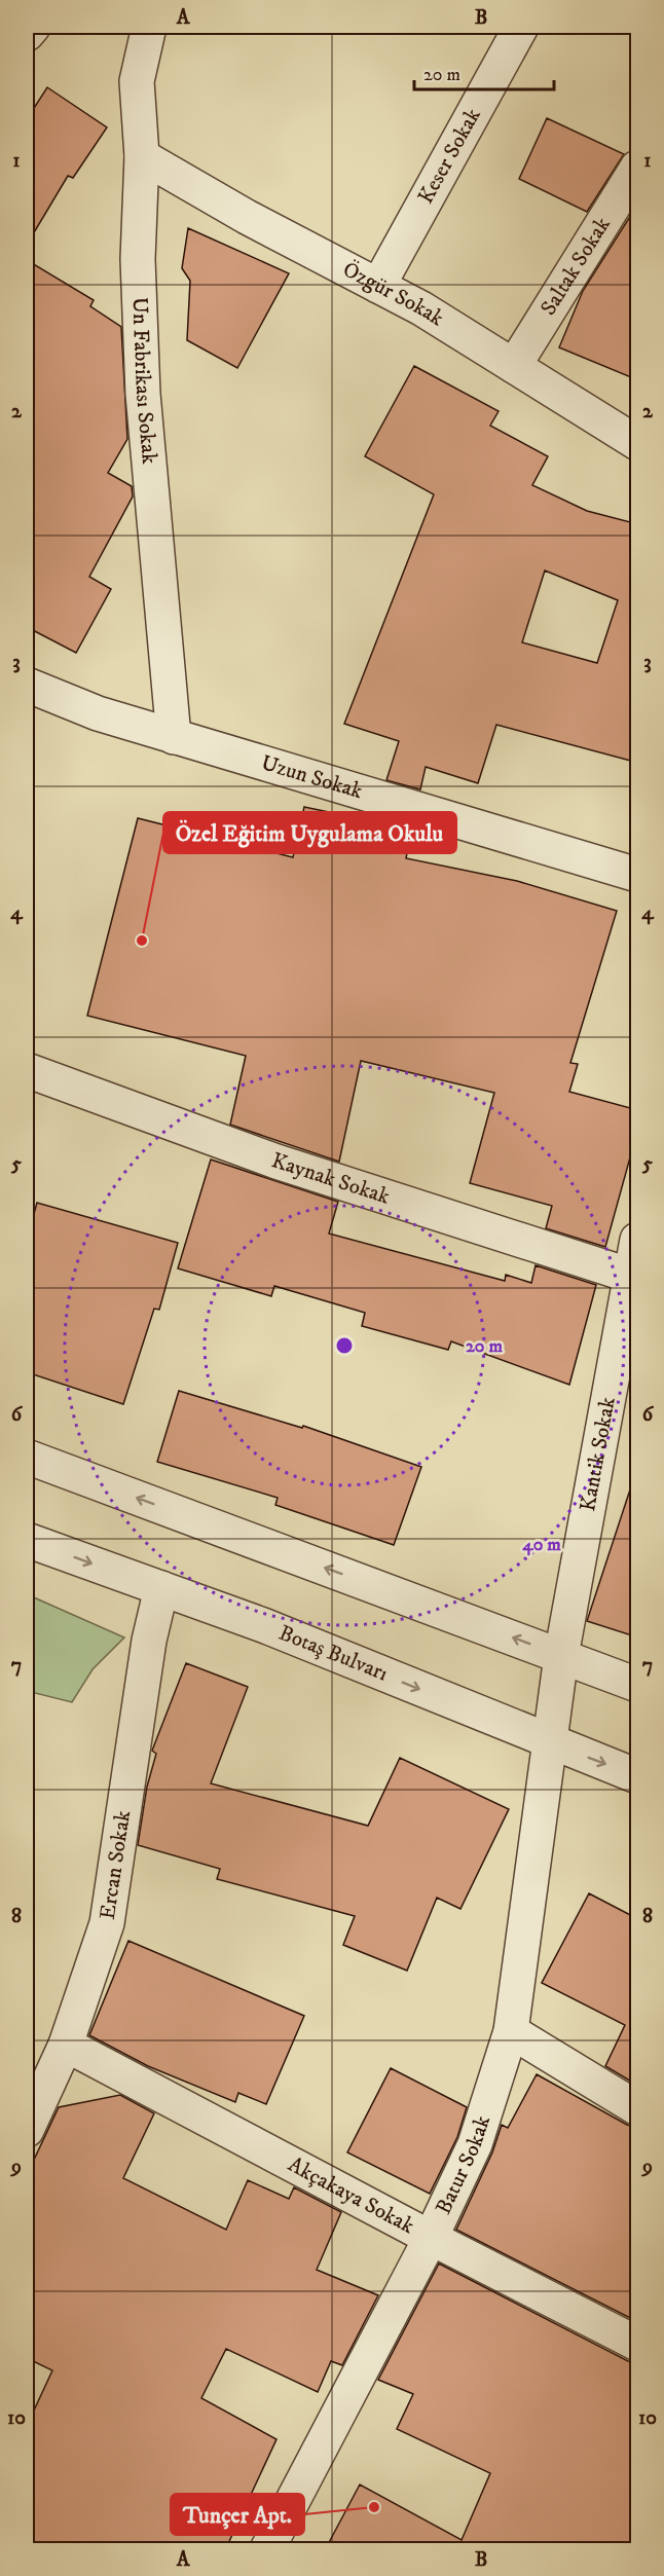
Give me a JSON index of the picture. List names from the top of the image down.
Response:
{
  "streets": {
    "street": [
      "Keser Sokak",
      "Saltak Sokak",
      "Özgür Sokak",
      "Un Fabrikası Sokak",
      "Uzun Sokak",
      "Kaynak Sokak",
      "Kantik Sokak",
      "Botaş Bulvarı",
      "Ercan Sokak",
      "Batur Sokak",
      "Akçakaya Sokak"
    ]
  },
  "crossings": [
    ["Keser Sokak", "Özgür Sokak"],
    ["Saltak Sokak", "Özgür Sokak"],
    ["Özgür Sokak", "Un Fabrikası Sokak"],
    ["Un Fabrikası Sokak", "Uzun Sokak"],
    ["Kaynak Sokak", "Kantik Sokak"],
    ["Kantik Sokak", "Botaş Bulvarı"],
    ["Kantik Sokak", "Batur Sokak"],
    ["Botaş Bulvarı", "Ercan Sokak"],
    ["Botaş Bulvarı", "Batur Sokak"],
    ["Ercan Sokak", "Akçakaya Sokak"],
    ["Batur Sokak", "Akçakaya Sokak"]
  ],
  "places": ["Özel Eğitim Uygulama Okulu", "Tunçer Apt."],
  "scale_bar": "20 m",
  "grid": {
    "columns": ["A", "B"],
    "rows": [
      "1",
      "2",
      "3",
      "4",
      "5",
      "6",
      "7",
      "8",
      "9",
      "10"
    ]
  },
  "rings": ["20 m", "40 m"]
}
